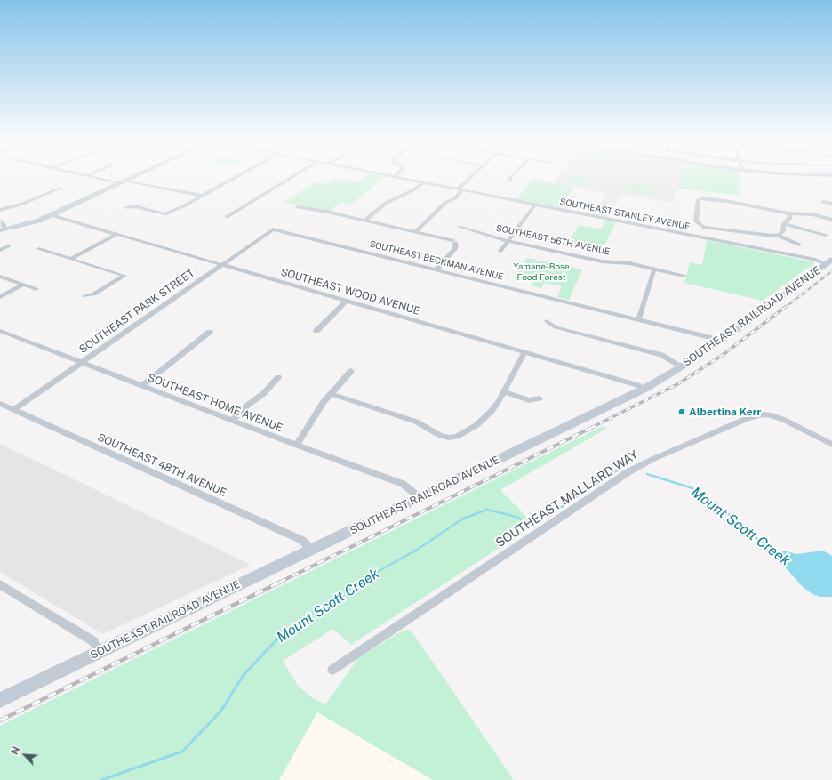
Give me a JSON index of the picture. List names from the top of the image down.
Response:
{
  "streets": {
    "street": [
      "SOUTHEAST STANLEY AVENUE",
      "SOUTHEAST 56TH AVENUE",
      "SOUTHEAST BECKMAN AVENUE",
      "SOUTHEAST WOOD AVENUE",
      "SOUTHEAST PARK STREET",
      "SOUTHEAST RAILROAD AVENUE",
      "SOUTHEAST HOME AVENUE",
      "SOUTHEAST 48TH AVENUE",
      "SOUTHEAST MALLARD WAY"
    ]
  },
  "crossings": [
    ["SOUTHEAST STANLEY AVENUE", "SOUTHEAST RAILROAD AVENUE"],
    ["SOUTHEAST BECKMAN AVENUE", "SOUTHEAST PARK STREET"],
    ["SOUTHEAST BECKMAN AVENUE", "SOUTHEAST RAILROAD AVENUE"],
    ["SOUTHEAST WOOD AVENUE", "SOUTHEAST PARK STREET"],
    ["SOUTHEAST WOOD AVENUE", "SOUTHEAST RAILROAD AVENUE"],
    ["SOUTHEAST PARK STREET", "SOUTHEAST HOME AVENUE"],
    ["SOUTHEAST PARK STREET", "SOUTHEAST 48TH AVENUE"],
    ["SOUTHEAST RAILROAD AVENUE", "SOUTHEAST HOME AVENUE"],
    ["SOUTHEAST RAILROAD AVENUE", "SOUTHEAST 48TH AVENUE"]
  ],
  "water": ["Mount Scott Creek"],
  "parks": ["Yamane-Bose Food Forest"],
  "places": ["Albertina Kerr"],
  "north": "top left"
}
